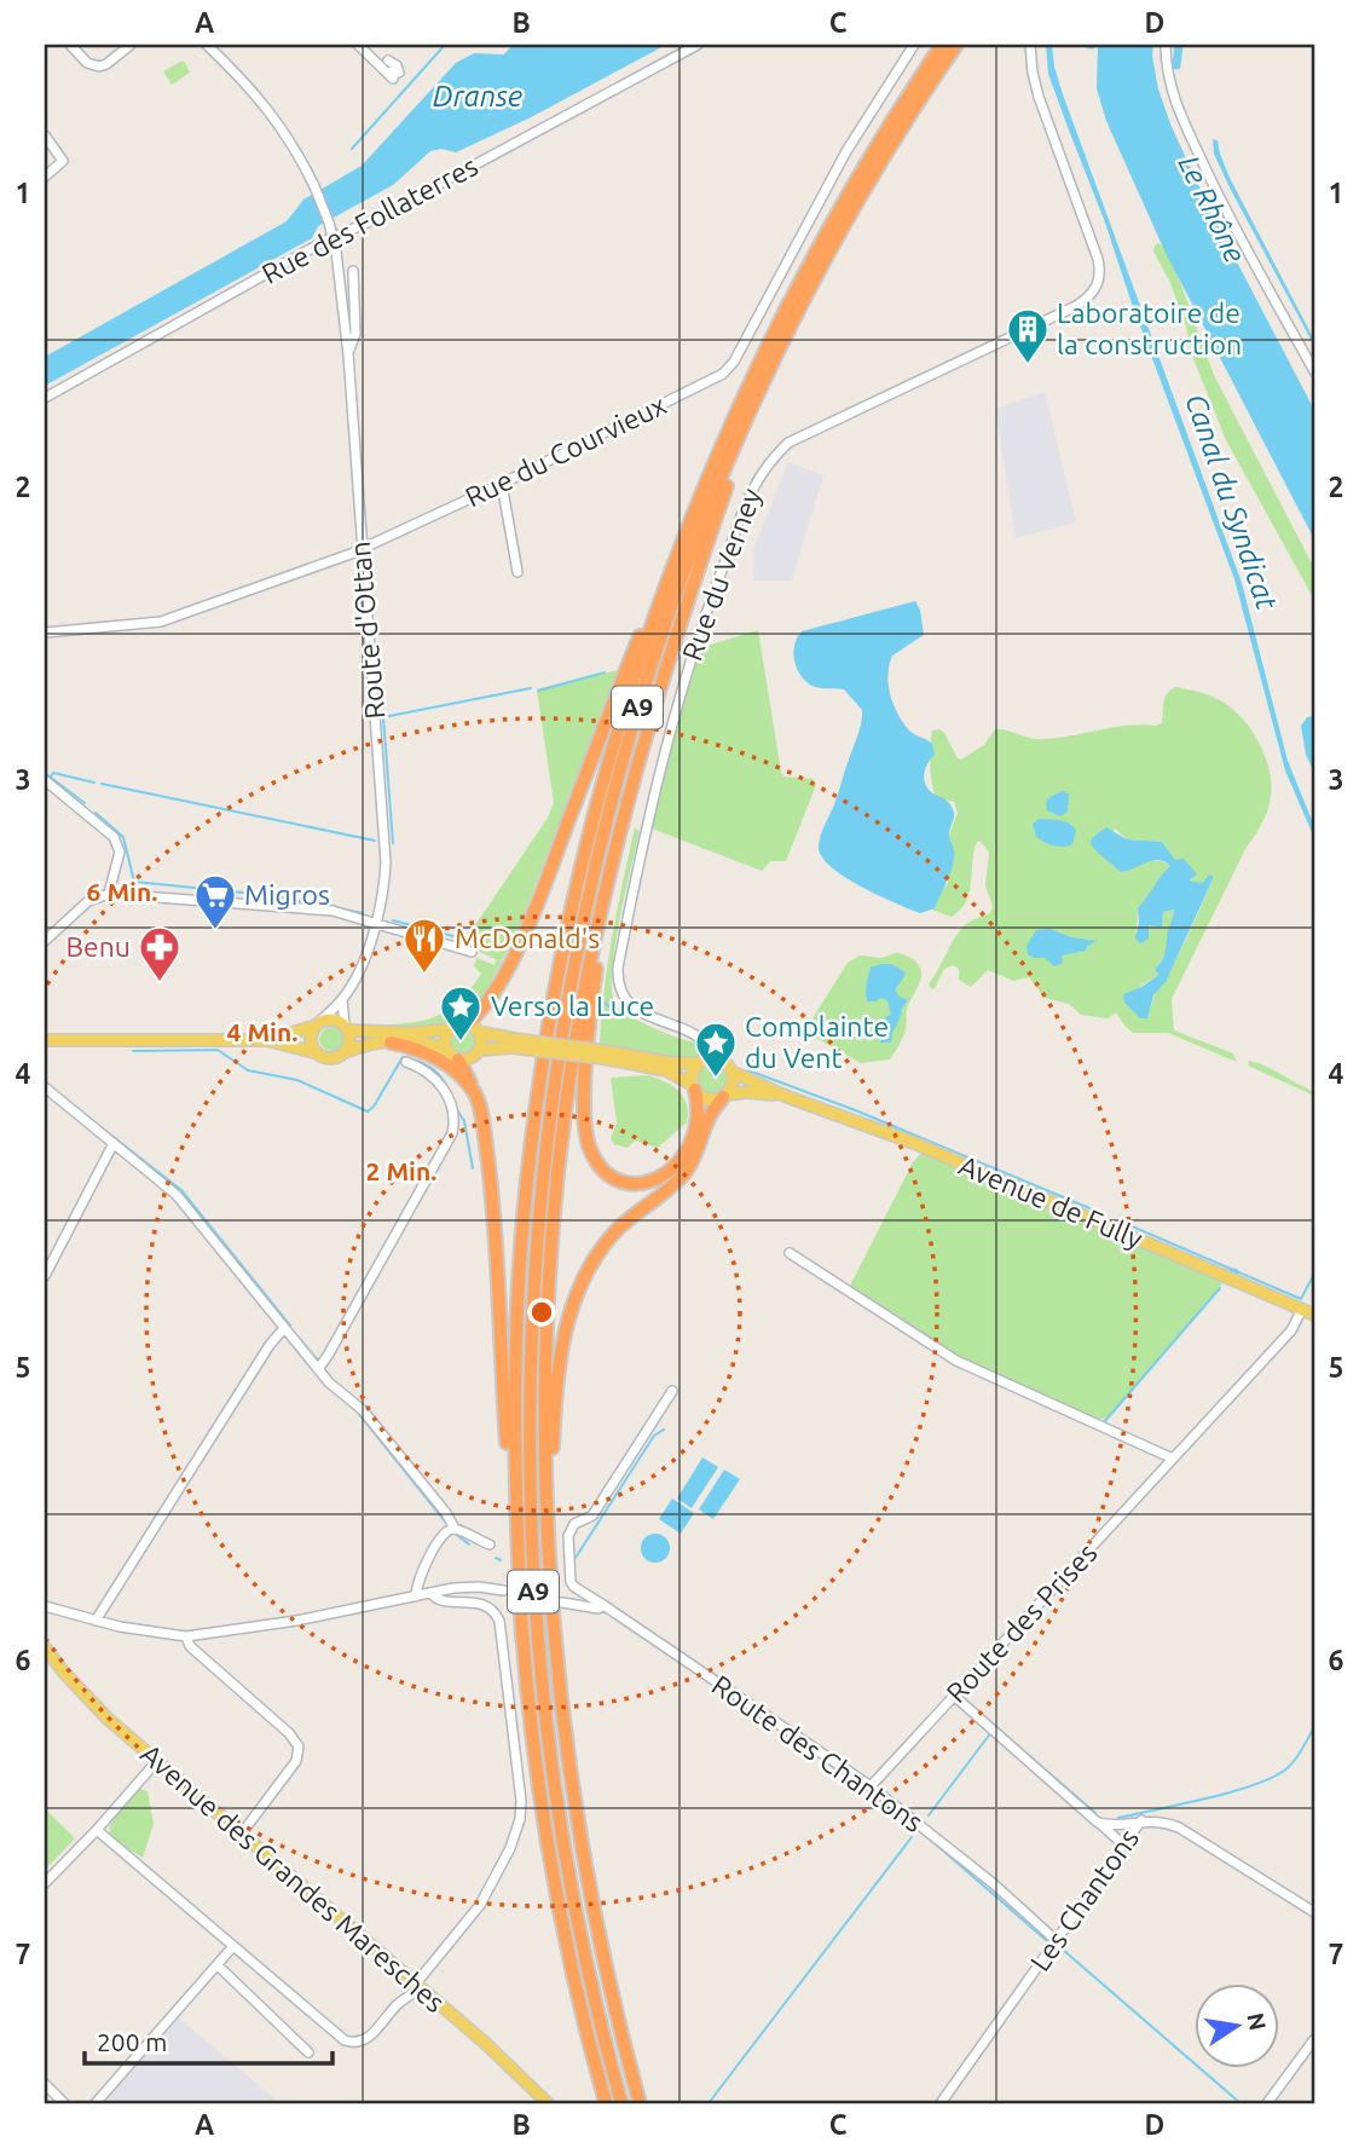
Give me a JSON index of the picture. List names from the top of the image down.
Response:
{
  "streets": {
    "highway": ["A9"],
    "main road": ["Avenue de Fully", "Avenue des Grandes Maresches"],
    "street": [
      "Rue des Follaterres",
      "Rue du Courvieux",
      "Rue du Verney",
      "Route d'Ottan",
      "Route des Prises",
      "Route des Chantons",
      "Les Chantons"
    ]
  },
  "crossings": [
    ["Rue du Courvieux", "Route d'Ottan"],
    ["Rue du Verney", "Avenue de Fully"],
    ["Avenue de Fully", "Route des Prises"],
    ["Route des Prises", "Route des Chantons"],
    ["Route des Chantons", "Les Chantons"]
  ],
  "water": ["Dranse", "Le Rhône", "Canal du Syndicat"],
  "places": {
    "building": ["Laboratoire de la construction"],
    "supermarket": ["Migros"],
    "restaurant": ["McDonald's"],
    "pharmacy": ["Benu"],
    "place": ["Verso la Luce", "Complainte du Vent"]
  },
  "scale_bar": "200 m",
  "north": "right",
  "grid": {
    "columns": [
      "A",
      "B",
      "C",
      "D"
    ],
    "rows": [
      "1",
      "2",
      "3",
      "4",
      "5",
      "6",
      "7"
    ]
  },
  "rings": ["6 Min.", "4 Min.", "2 Min."]
}
